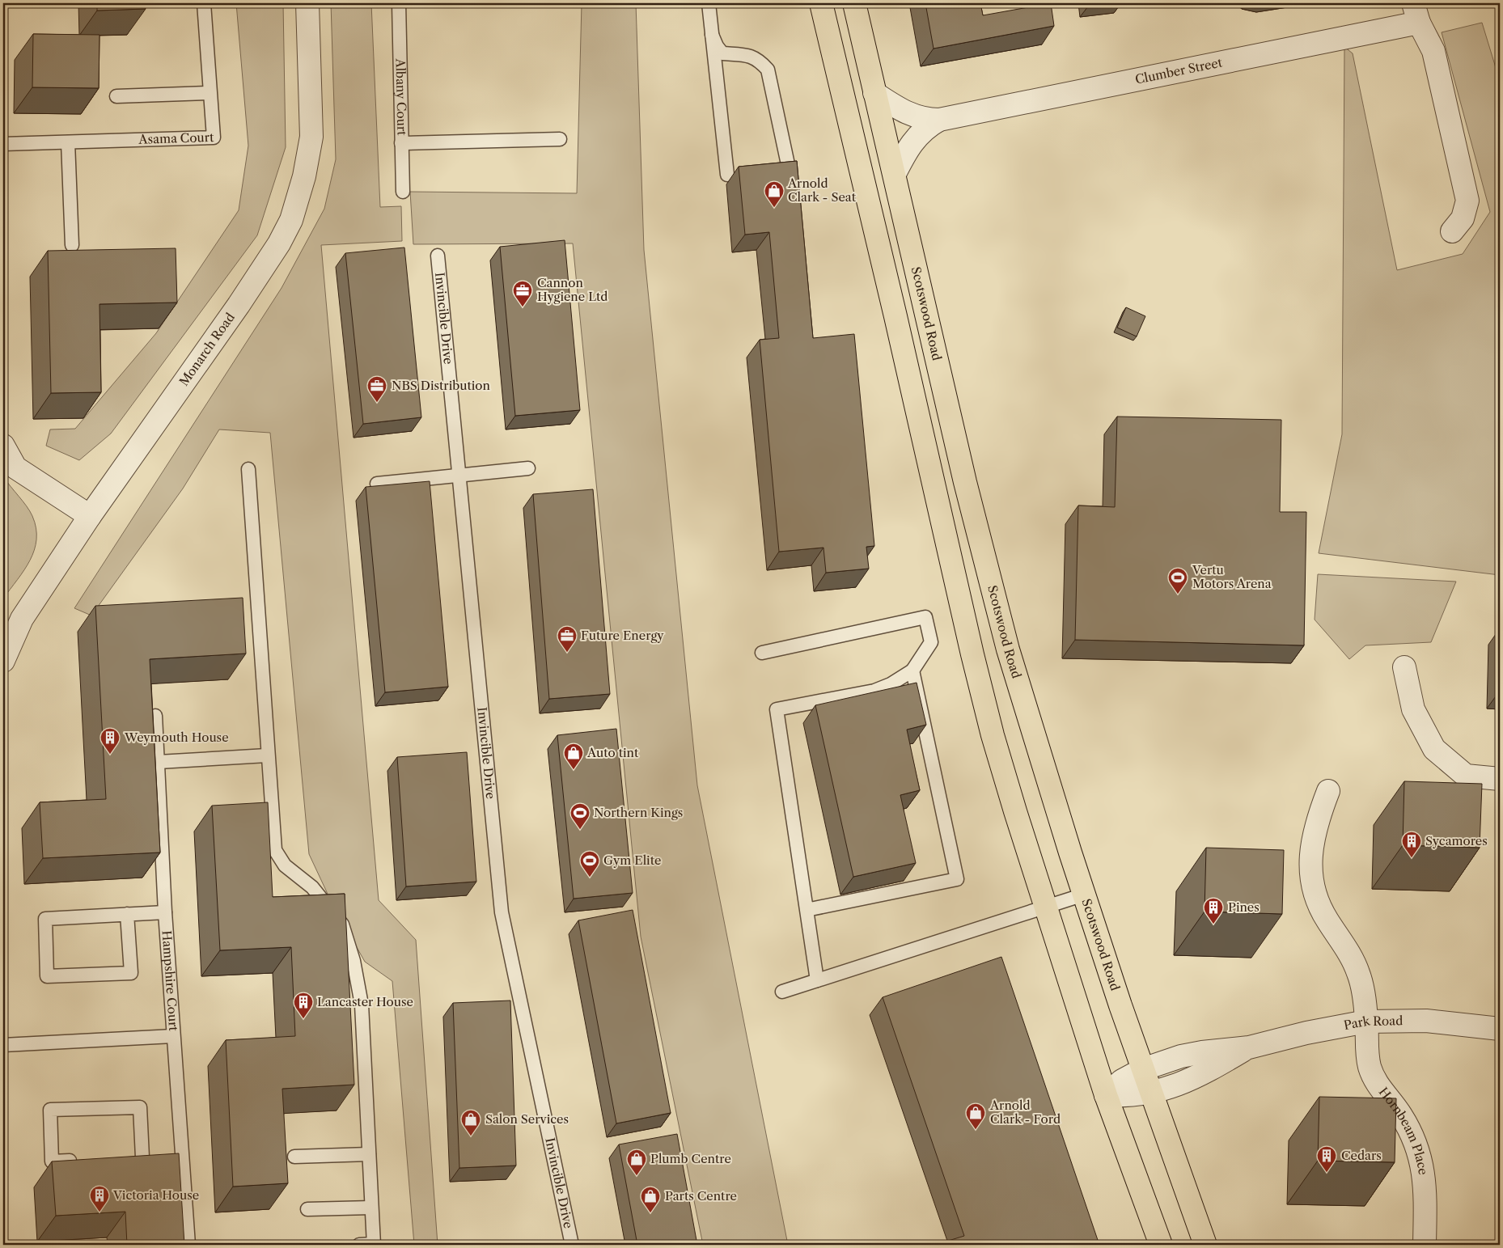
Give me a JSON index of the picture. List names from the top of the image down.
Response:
{
  "streets": {
    "main road": ["Scotswood Road"],
    "street": [
      "Clumber Street",
      "Monarch Road",
      "Park Road",
      "Hornbeam Place"
    ],
    "lane": [
      "Albany Court",
      "Asama Court",
      "Invincible Drive",
      "Hampshire Court"
    ]
  },
  "crossings": [
    ["Clumber Street", "Scotswood Road"],
    ["Scotswood Road", "Park Road"],
    ["Park Road", "Hornbeam Place"]
  ],
  "places": {
    "shop": [
      "Arnold Clark - Seat",
      "Auto tint",
      "Arnold Clark - Ford",
      "Salon Services",
      "Plumb Centre",
      "Parts Centre"
    ],
    "office": ["Cannon Hygiene Ltd", "NBS Distribution", "Future Energy"],
    "sports": ["Vertu Motors Arena", "Northern Kings", "Gym Elite"],
    "building": [
      "Weymouth House",
      "Sycamores",
      "Pines",
      "Lancaster House",
      "Cedars",
      "Victoria House"
    ]
  }
}
